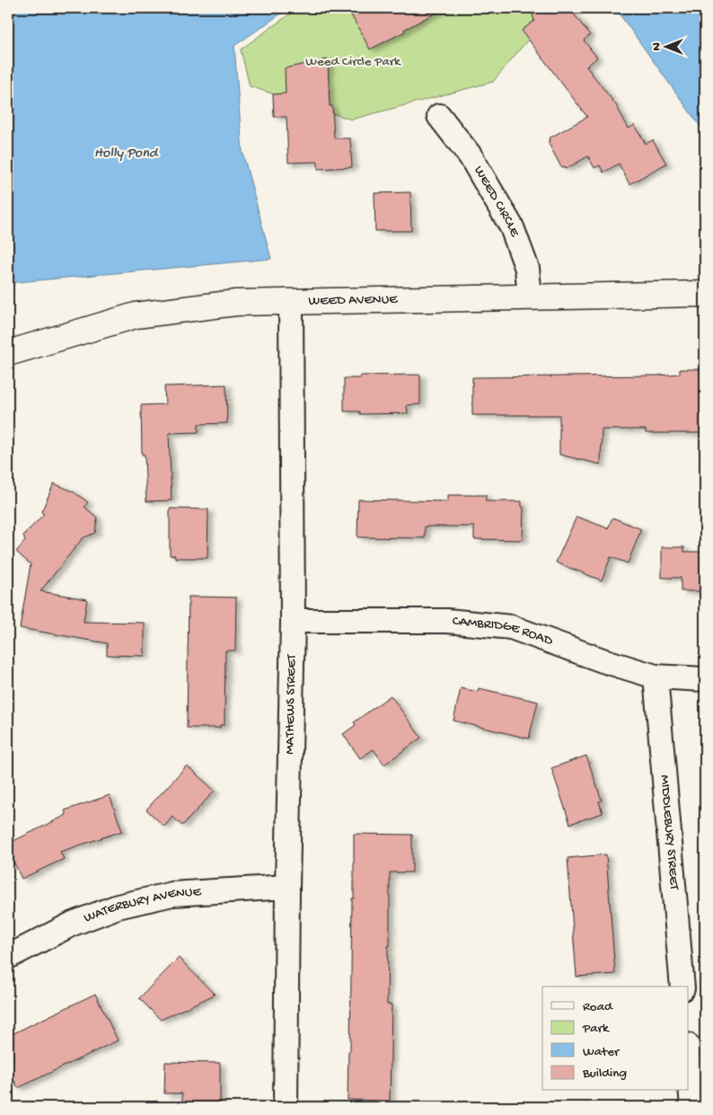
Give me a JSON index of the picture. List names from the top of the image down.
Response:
{
  "streets": {
    "street": [
      "WEED CIRCLE",
      "WEED AVENUE",
      "CAMBRIDGE ROAD",
      "MATHEWS STREET",
      "MIDDLEBURY STREET",
      "WATERBURY AVENUE"
    ]
  },
  "crossings": [
    ["WEED CIRCLE", "WEED AVENUE"],
    ["WEED AVENUE", "MATHEWS STREET"],
    ["CAMBRIDGE ROAD", "MATHEWS STREET"],
    ["CAMBRIDGE ROAD", "MIDDLEBURY STREET"],
    ["MATHEWS STREET", "WATERBURY AVENUE"]
  ],
  "water": ["Holly Pond"],
  "parks": ["Weed Circle Park"],
  "legend": [
    "Road",
    "Park",
    "Water",
    "Building"
  ],
  "north": "left"
}
